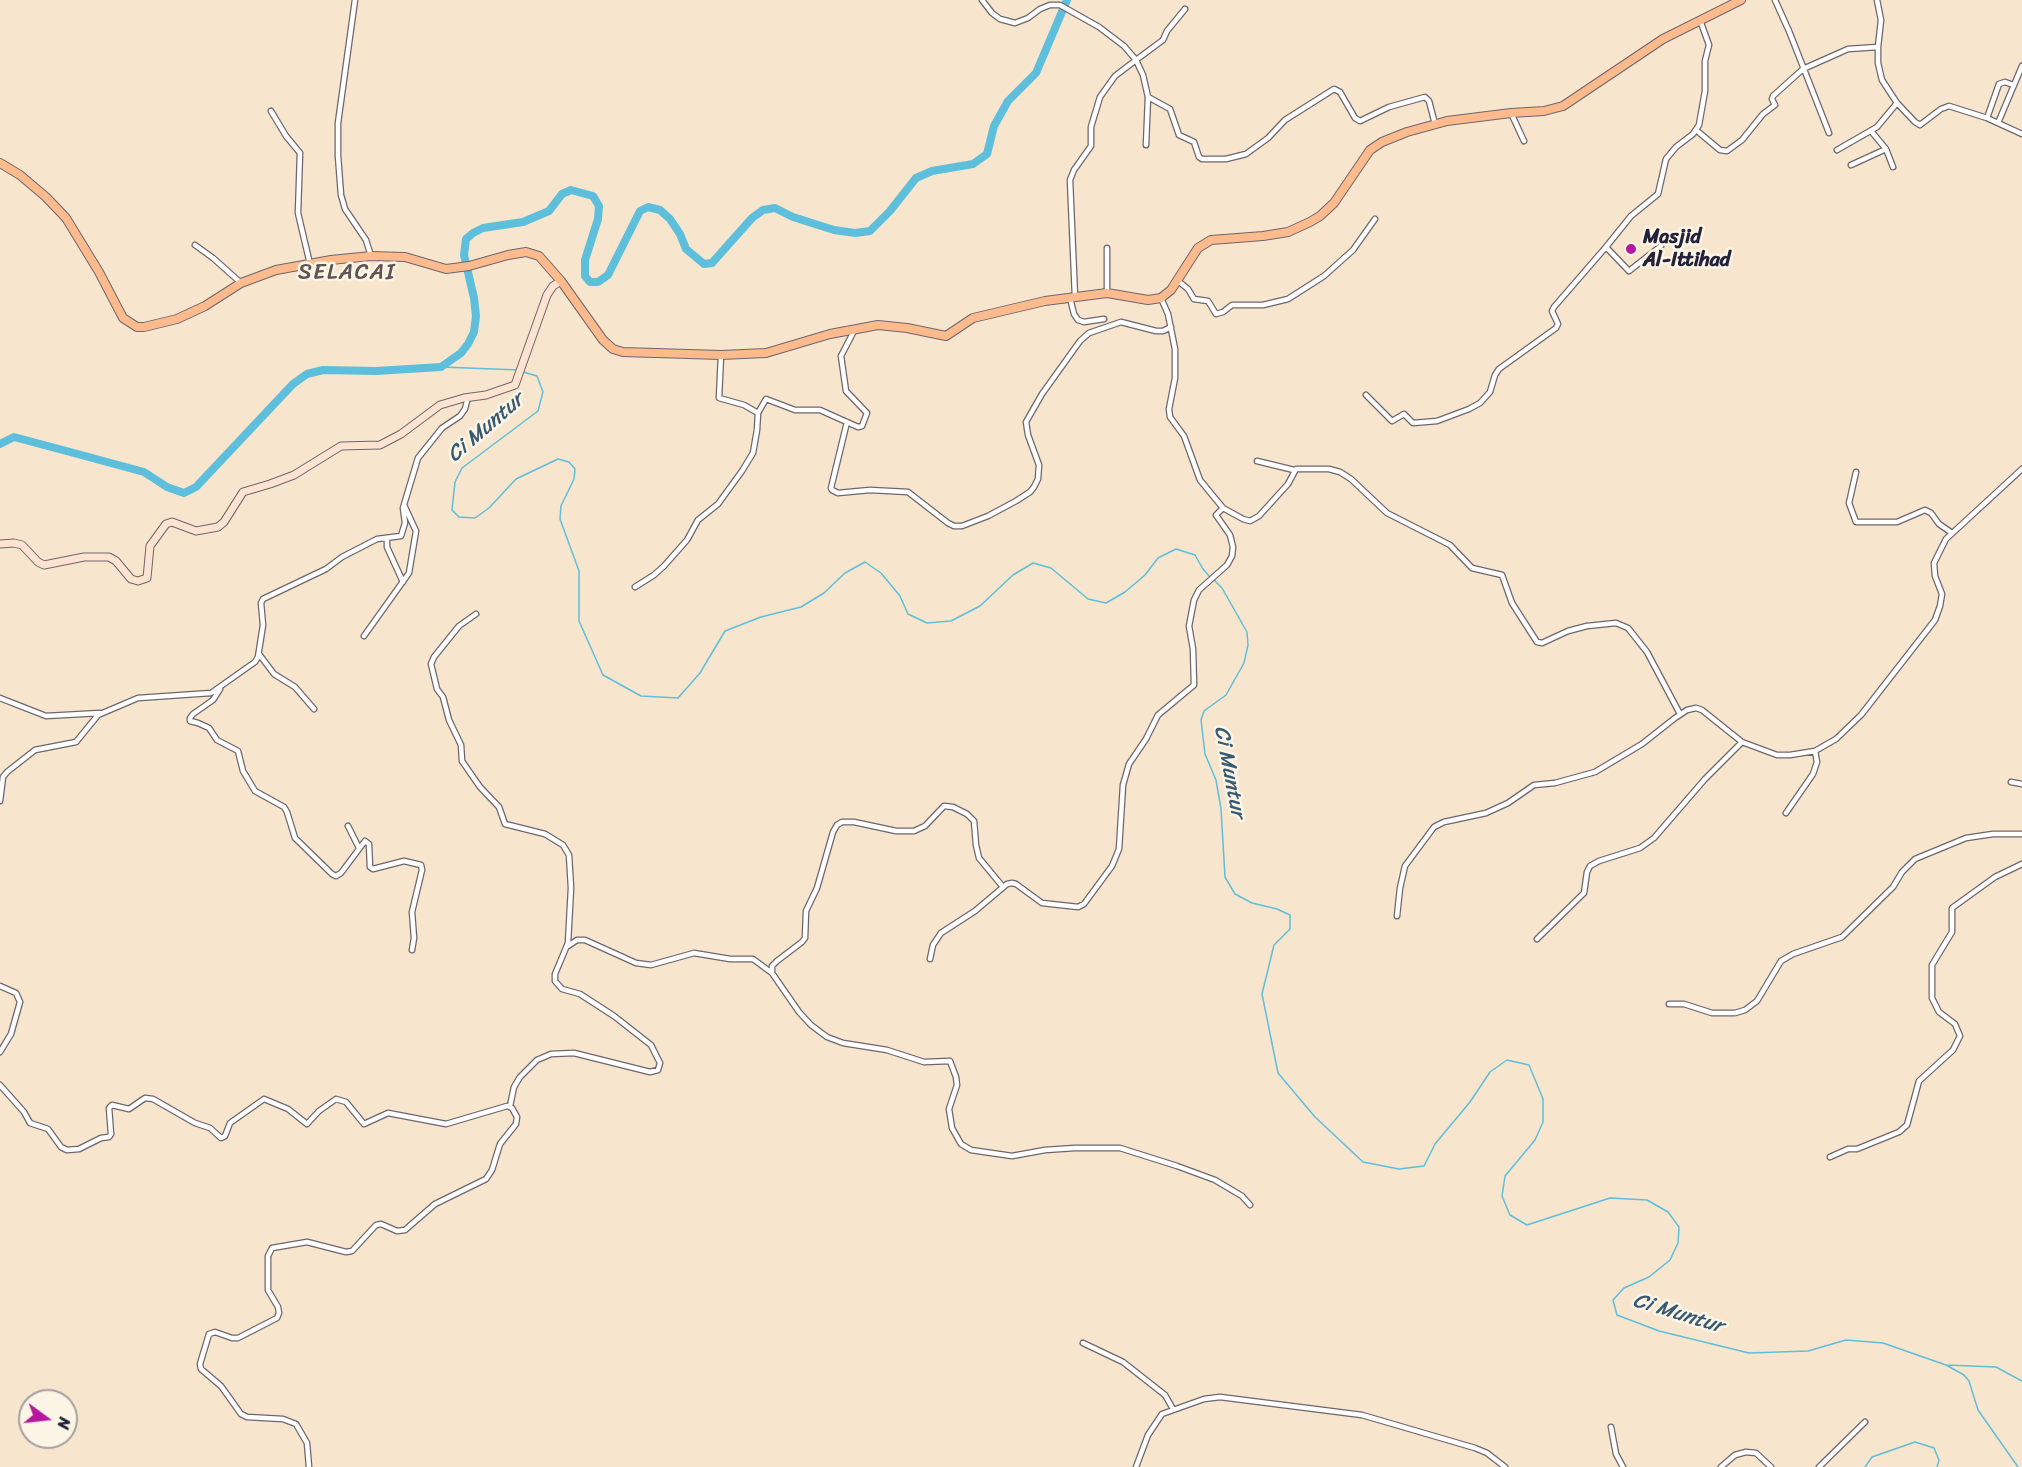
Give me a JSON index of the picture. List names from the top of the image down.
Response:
{
  "districts": ["SELACAI"],
  "water": ["Ci Muntur"],
  "places": ["Masjid Al-Ittihad"],
  "north": "right"
}
